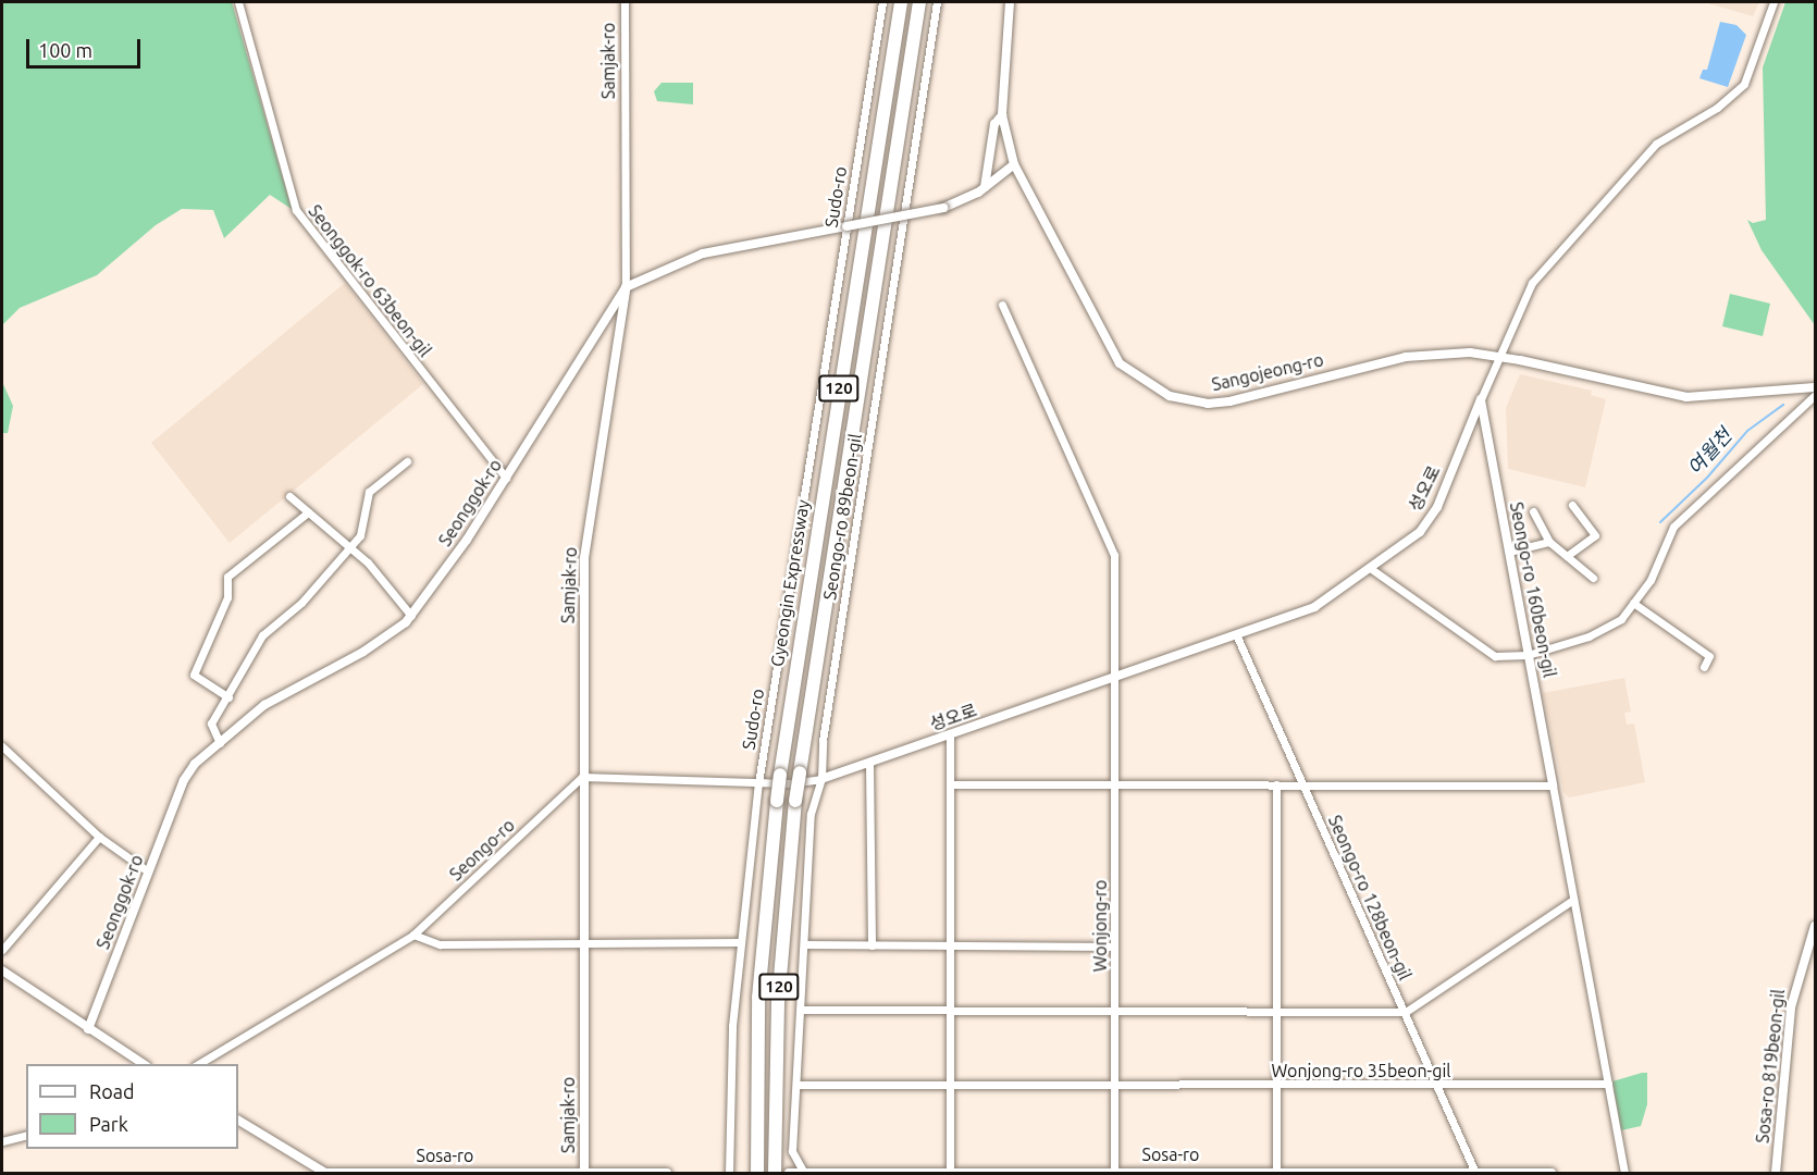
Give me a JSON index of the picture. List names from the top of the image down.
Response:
{
  "streets": {
    "highway": ["120", "Gyeongin Expressway"],
    "street": [
      "Samjak-ro",
      "Sudo-ro",
      "Seonggok-ro 63beon-gil",
      "Sangojeong-ro",
      "성오로",
      "Seonggok-ro",
      "Seongo-ro 89beon-gil",
      "Seongo-ro 160beon-gil",
      "Seongo-ro",
      "Seongo-ro 128beon-gil",
      "Wonjong-ro",
      "Sosa-ro 819beon-gil",
      "Wonjong-ro 35beon-gil",
      "Sosa-ro"
    ]
  },
  "crossings": [
    ["Samjak-ro", "Seonggok-ro"],
    ["Samjak-ro", "Seongo-ro"],
    ["Samjak-ro", "Sosa-ro"],
    ["Seonggok-ro 63beon-gil", "Seonggok-ro"],
    ["Sangojeong-ro", "성오로"],
    ["성오로", "Seongo-ro 89beon-gil"],
    ["성오로", "Seongo-ro 160beon-gil"],
    ["성오로", "Seongo-ro 128beon-gil"],
    ["성오로", "Wonjong-ro"],
    ["Seongo-ro 89beon-gil", "Wonjong-ro 35beon-gil"],
    ["Seongo-ro 89beon-gil", "Sosa-ro"],
    ["Seongo-ro 128beon-gil", "Wonjong-ro 35beon-gil"],
    ["Seongo-ro 128beon-gil", "Sosa-ro"],
    ["Wonjong-ro", "Wonjong-ro 35beon-gil"],
    ["Wonjong-ro", "Sosa-ro"]
  ],
  "water": ["여월천"],
  "legend": ["Road", "Park"],
  "scale_bar": "100 m"
}
